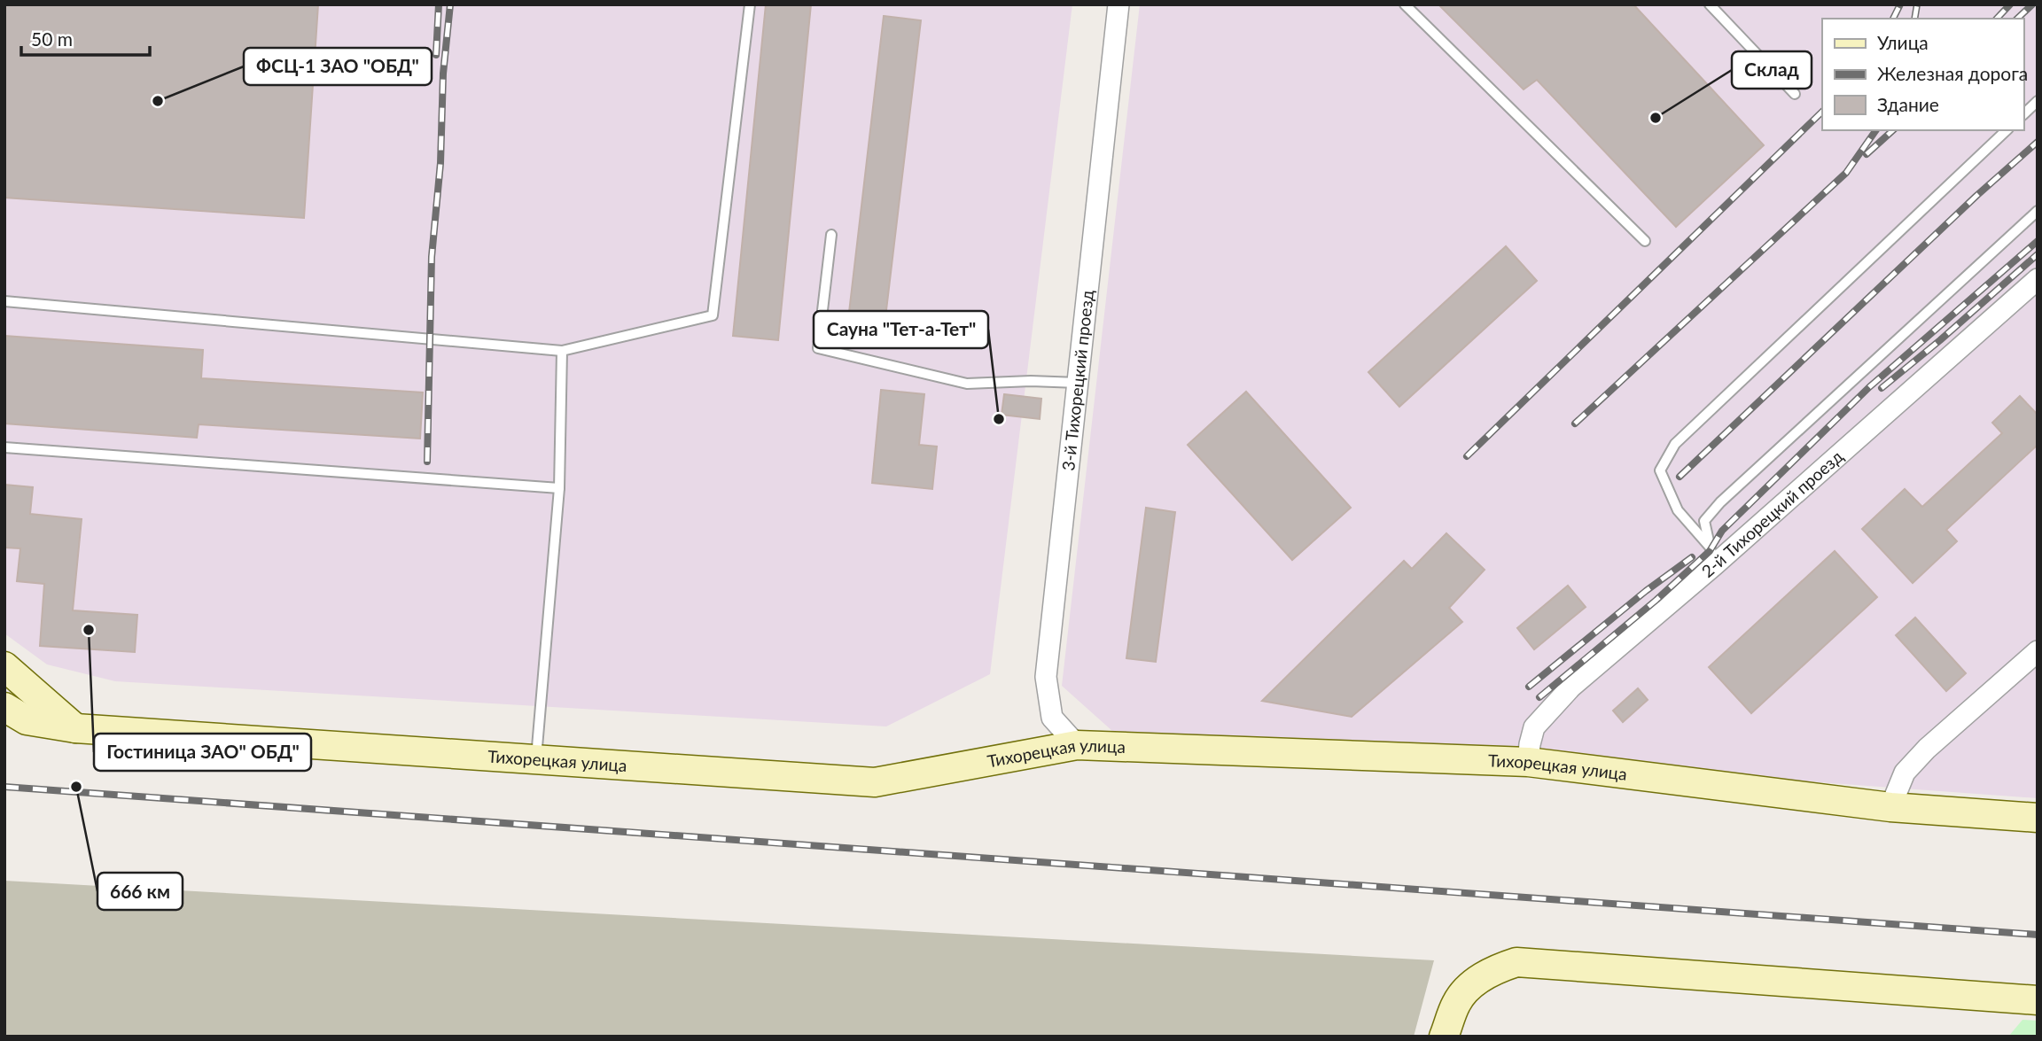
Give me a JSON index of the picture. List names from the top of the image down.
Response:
{
  "streets": {
    "street": ["3-й Тихорецкий проезд", "2-й Тихорецкий проезд", "Тихорецкая улица"]
  },
  "crossings": [
    ["3-й Тихорецкий проезд", "Тихорецкая улица"],
    ["2-й Тихорецкий проезд", "Тихорецкая улица"]
  ],
  "places": [
    "ФСЦ-1 ЗАО \"ОБД\"",
    "Склад",
    "Сауна \"Тет-а-Тет\"",
    "Гостиница ЗАО\" ОБД\"",
    "666 км"
  ],
  "legend": ["Улица", "Железная дорога", "Здание"],
  "scale_bar": "50 m"
}
